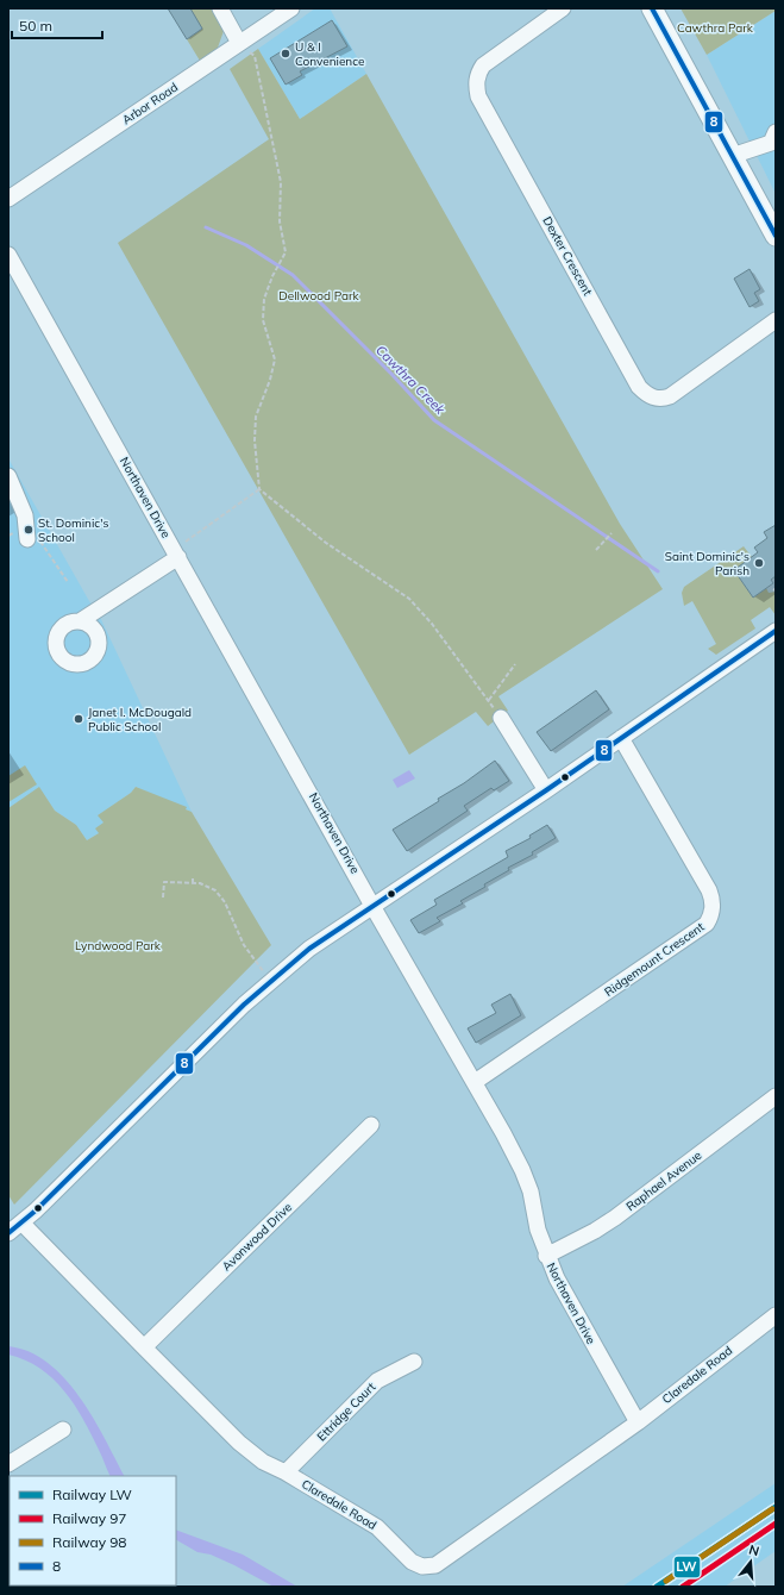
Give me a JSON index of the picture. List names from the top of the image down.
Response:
{
  "streets": {
    "street": [
      "Arbor Road",
      "Dexter Crescent",
      "Northaven Drive",
      "Ridgemount Crescent",
      "Raphael Avenue",
      "Avonwood Drive",
      "Claredale Road",
      "Ettridge Court"
    ]
  },
  "crossings": [
    ["Northaven Drive", "Ridgemount Crescent"],
    ["Northaven Drive", "Raphael Avenue"],
    ["Northaven Drive", "Claredale Road"],
    ["Avonwood Drive", "Claredale Road"],
    ["Claredale Road", "Ettridge Court"]
  ],
  "water": ["Cawthra Creek"],
  "parks": ["Cawthra Park", "Dellwood Park", "Lyndwood Park"],
  "places": [
    "U & I Convenience",
    "St. Dominic's School",
    "Saint Dominic's Parish",
    "Janet I. McDougald Public School"
  ],
  "lines": [
    "transit line 8",
    "rail line LW",
    "rail line 98",
    "rail line 97"
  ],
  "legend": [
    "Railway LW",
    "Railway 97",
    "Railway 98",
    "8"
  ],
  "scale_bar": "50 m",
  "north": "top"
}
